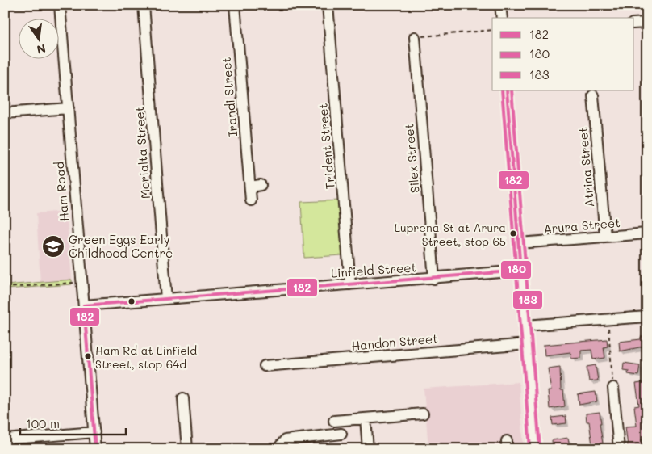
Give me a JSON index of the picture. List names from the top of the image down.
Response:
{
  "streets": {
    "street": [
      "Irandi Street",
      "Trident Street",
      "Morialta Street",
      "Silex Street",
      "Atrina Street",
      "Ham Road",
      "Arura Street",
      "Linfield Street",
      "Handon Street"
    ]
  },
  "crossings": [
    ["Trident Street", "Linfield Street"],
    ["Morialta Street", "Linfield Street"],
    ["Silex Street", "Linfield Street"],
    ["Atrina Street", "Arura Street"],
    ["Ham Road", "Linfield Street"]
  ],
  "places": {
    "other": ["Luprena St at Arura Street, stop 65", "Ham Rd at Linfield Street, stop 64d"],
    "school or university": ["Green Eggs Early Childhood Centre"]
  },
  "lines": ["transit line 182", "transit line 180", "transit line 183"],
  "legend": ["182", "180", "183"],
  "scale_bar": "100 m",
  "north": "bottom"
}
